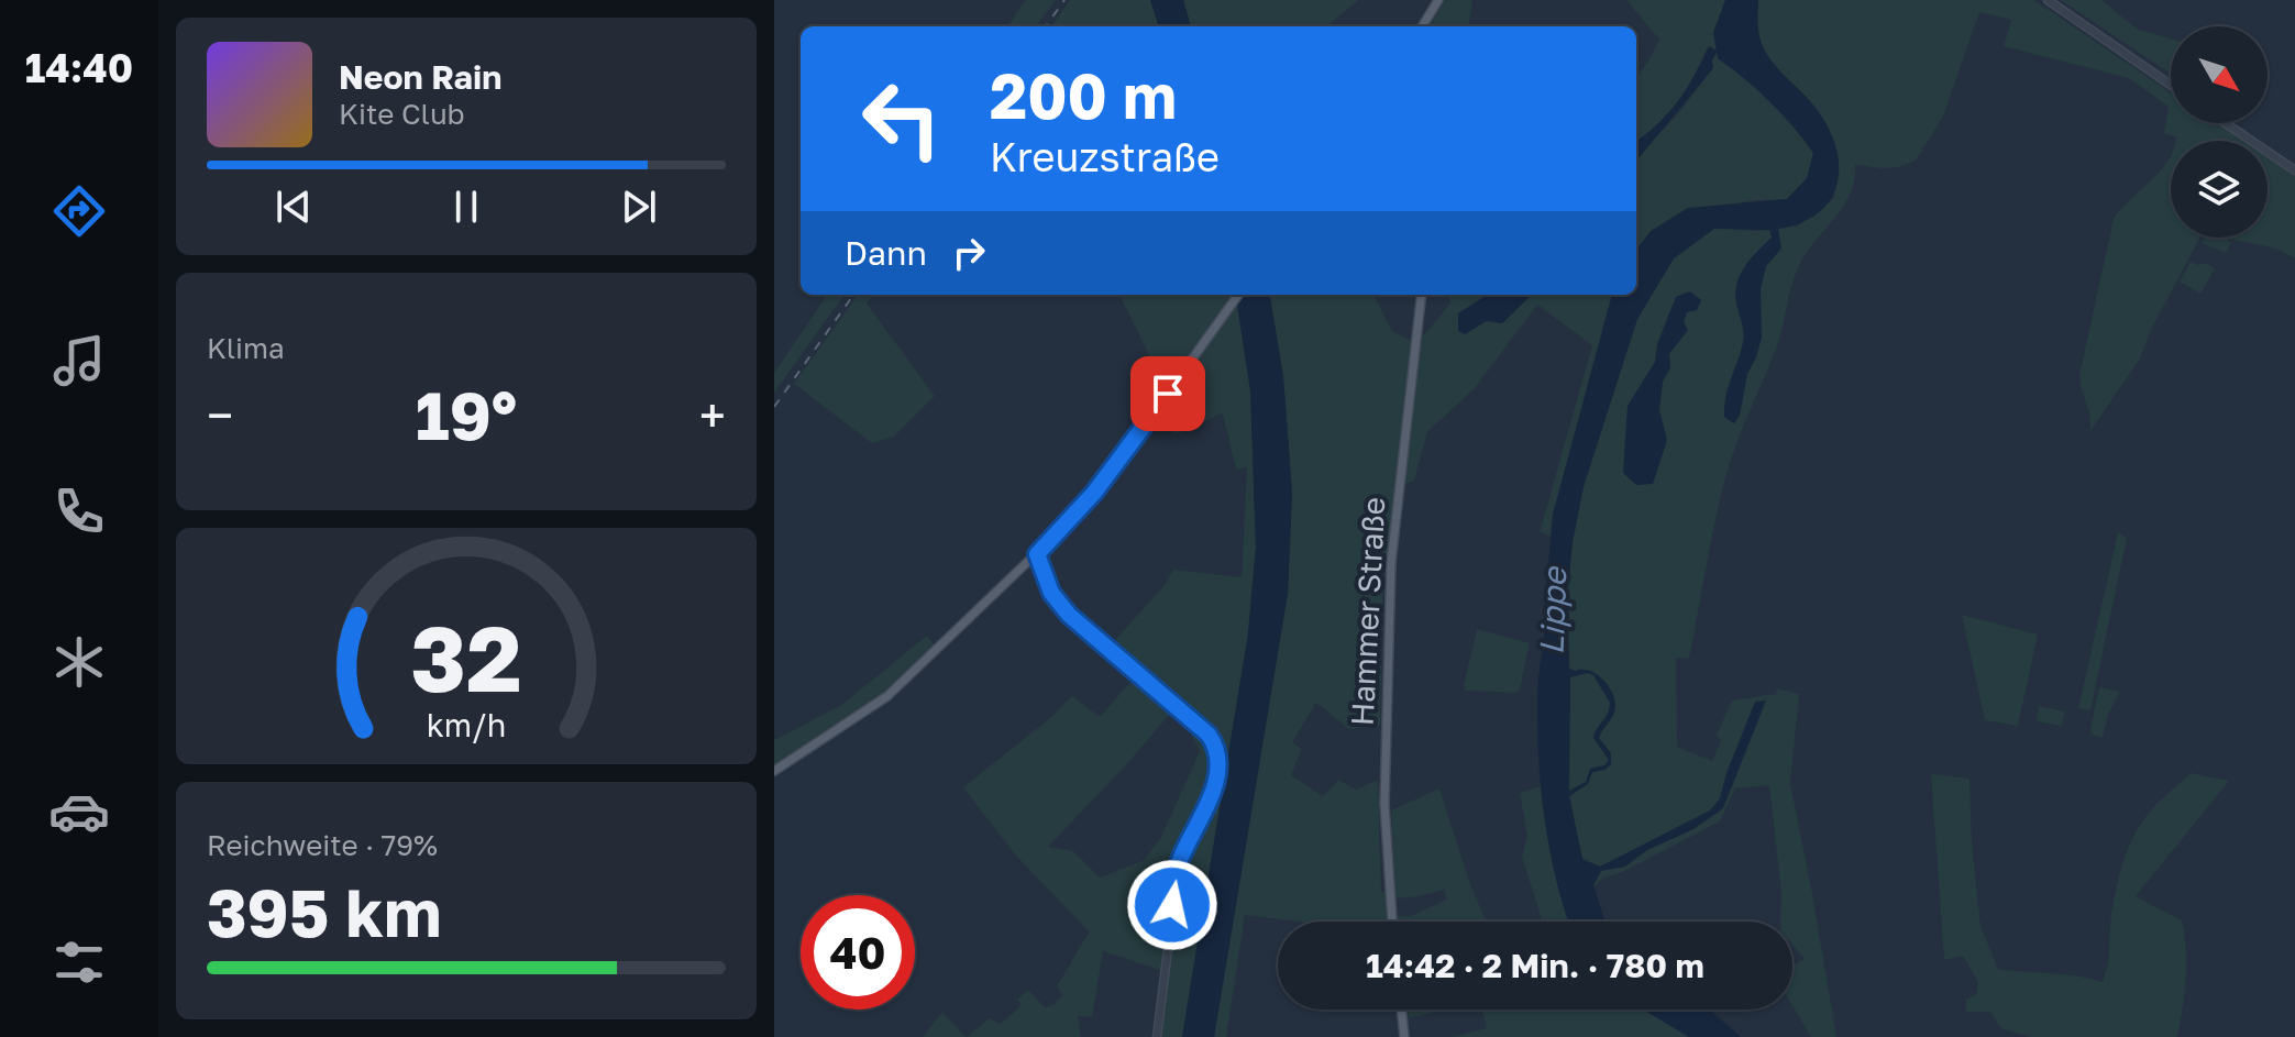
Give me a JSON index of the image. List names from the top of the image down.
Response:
{
  "streets": {
    "main road": ["Hammer Straße"]
  },
  "water": ["Lippe"],
  "north": "bottom right",
  "page": {
    "tabs": "14:40",
    "turn": ["200 m", "Kreuzstraße"],
    "song": ["Neon Rain", "Kite Club"],
    "then": "Dann",
    "tile": [
      "Klima",
      ["Reichweite · 79%", "395 km"]
    ],
    "heat": ["−", "19°", "+"],
    "limit": "40",
    "trip": "14:42 · 2 Min. · 780 m",
    "gauge": ["32", "km/h"]
  }
}
